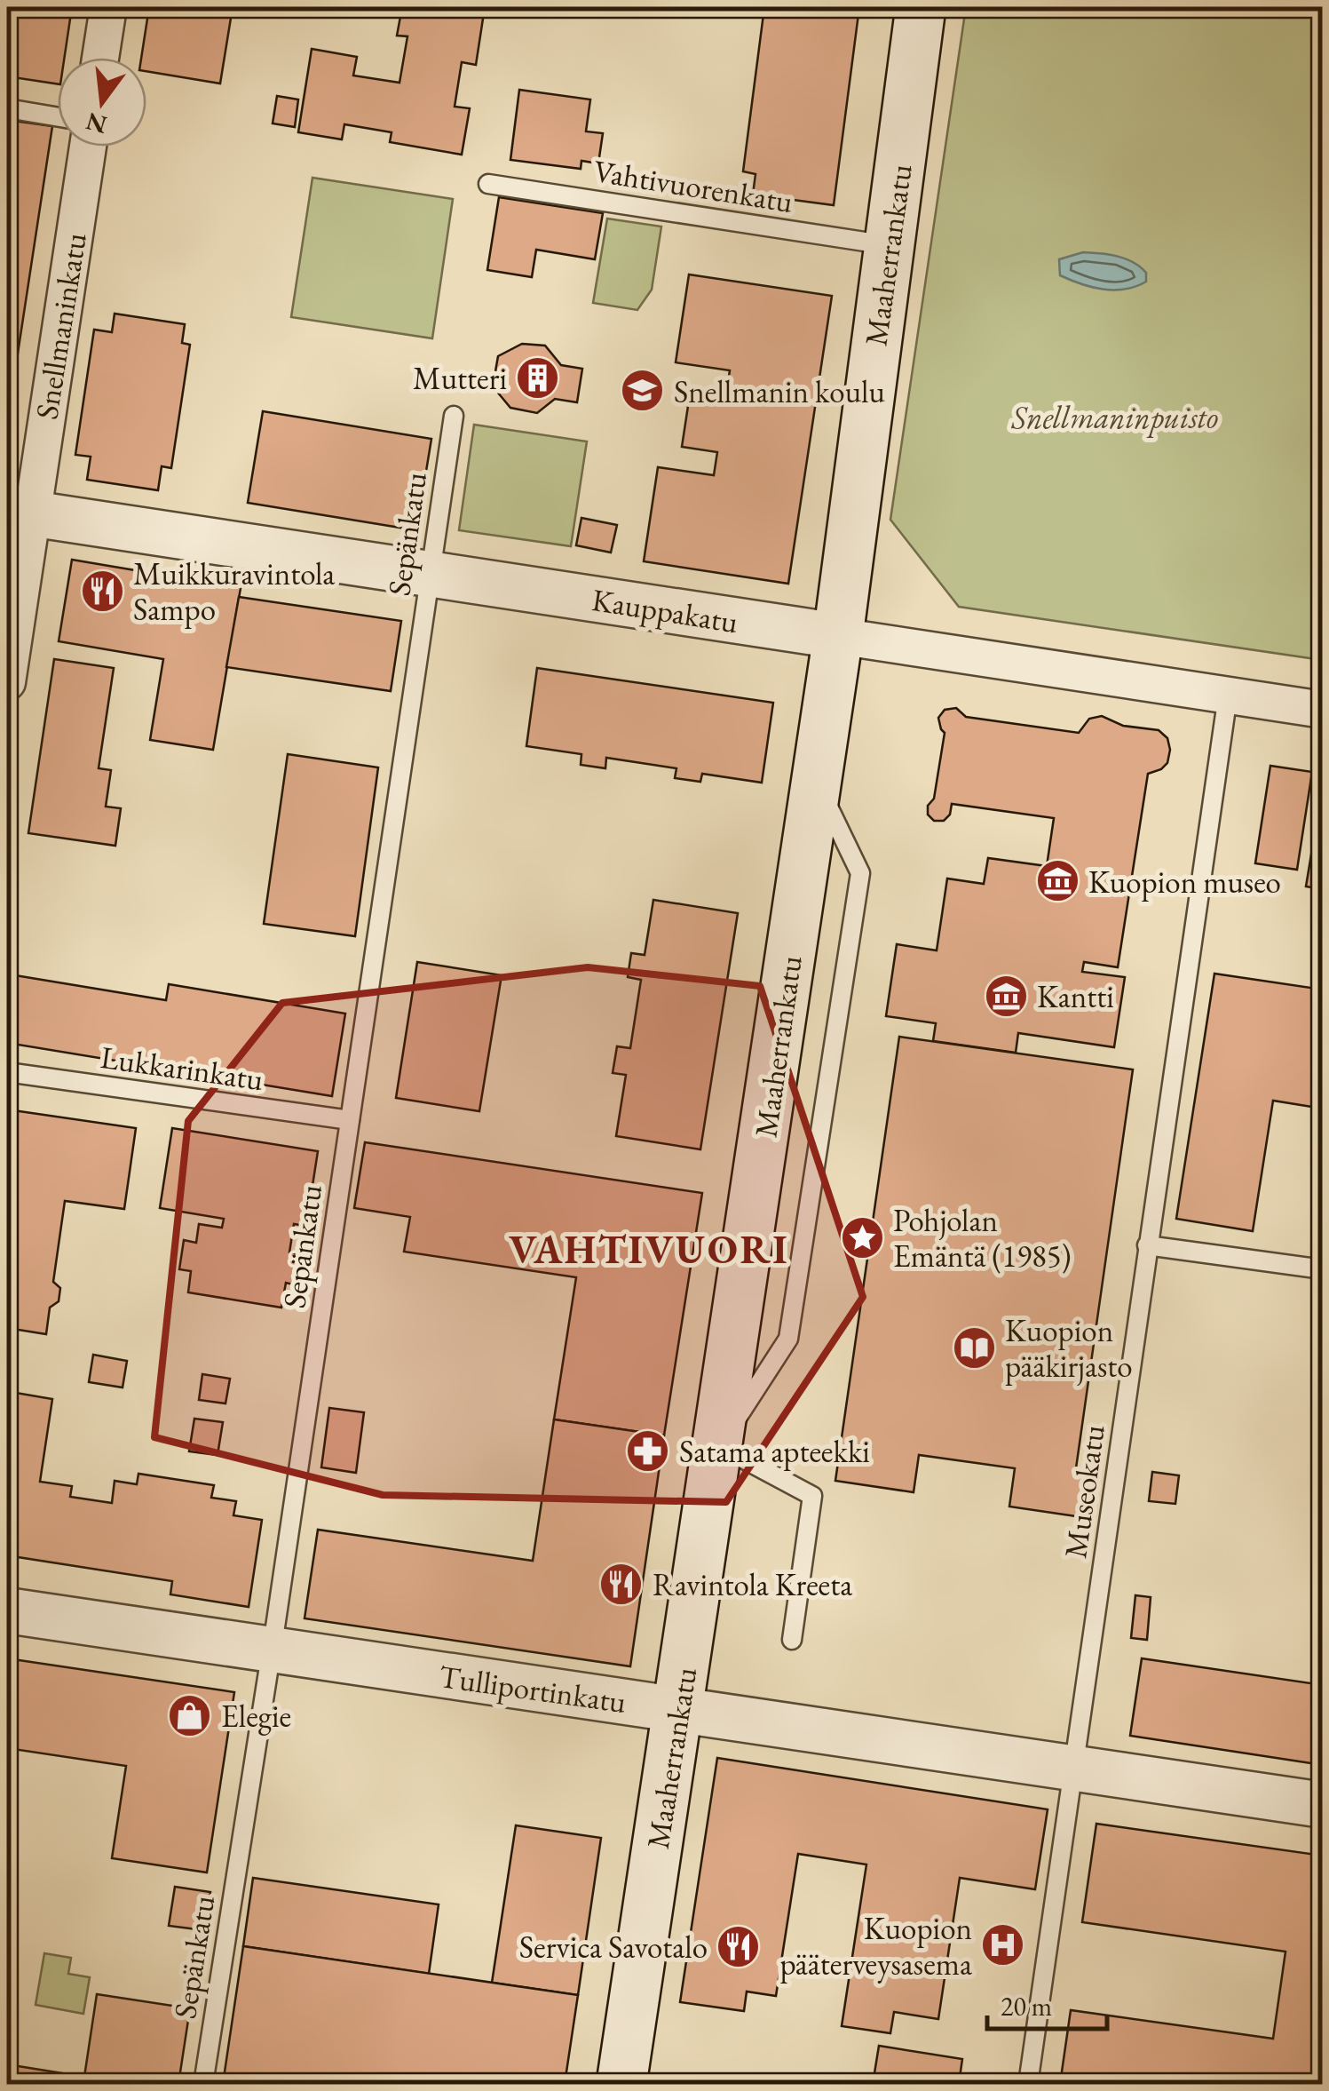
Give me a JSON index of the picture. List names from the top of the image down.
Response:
{
  "streets": {
    "main road": ["Maaherrankatu"],
    "street": ["Snellmaninkatu", "Kauppakatu", "Tulliportinkatu"],
    "lane": [
      "Vahtivuorenkatu",
      "Sepänkatu",
      "Lukkarinkatu",
      "Museokatu"
    ]
  },
  "crossings": [
    ["Vahtivuorenkatu", "Maaherrankatu"],
    ["Maaherrankatu", "Kauppakatu"],
    ["Maaherrankatu", "Tulliportinkatu"],
    ["Snellmaninkatu", "Kauppakatu"],
    ["Sepänkatu", "Kauppakatu"],
    ["Sepänkatu", "Lukkarinkatu"],
    ["Sepänkatu", "Tulliportinkatu"],
    ["Kauppakatu", "Museokatu"],
    ["Museokatu", "Tulliportinkatu"]
  ],
  "districts": ["VAHTIVUORI"],
  "parks": ["Snellmaninpuisto"],
  "places": {
    "building": ["Mutteri"],
    "school or university": ["Snellmanin koulu"],
    "restaurant": ["Muikkuravintola Sampo", "Ravintola Kreeta", "Servica Savotalo"],
    "museum": ["Kuopion museo", "Kantti"],
    "place": ["Pohjolan Emäntä (1985)"],
    "library": ["Kuopion pääkirjasto"],
    "pharmacy": ["Satama apteekki"],
    "shop": ["Elegie"],
    "hospital": ["Kuopion pääterveysasema"]
  },
  "scale_bar": "20 m",
  "north": "bottom"
}
